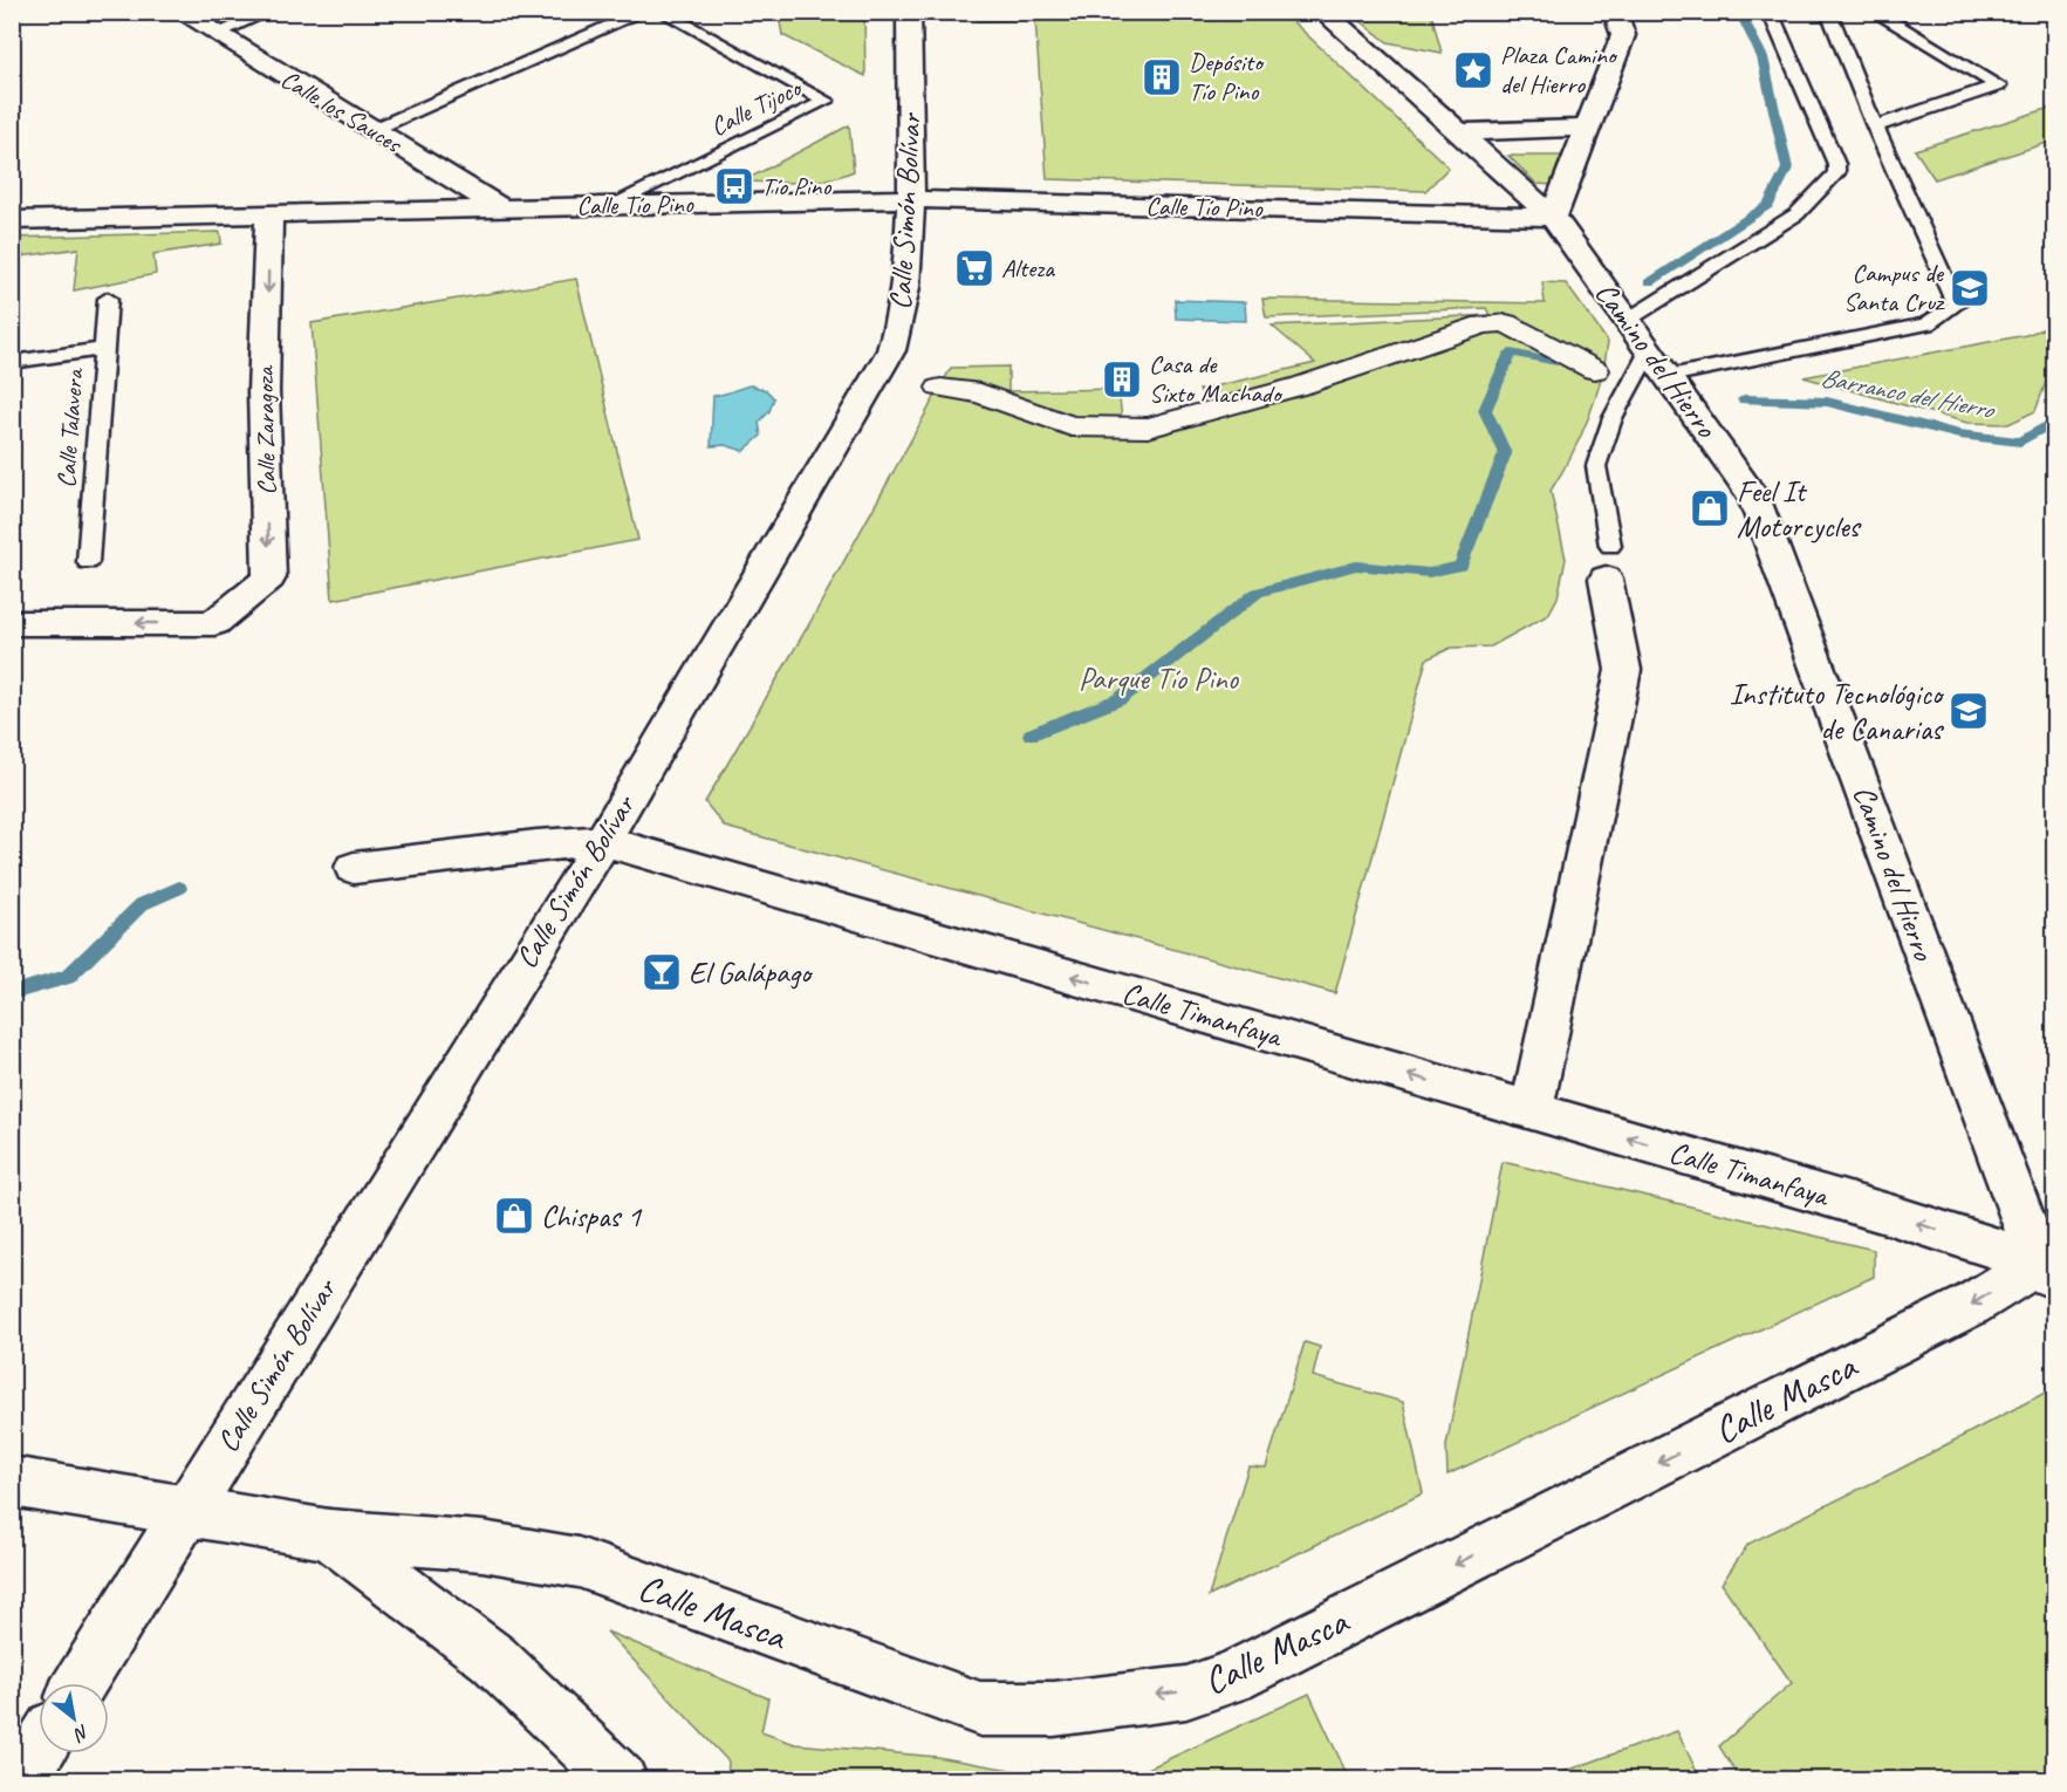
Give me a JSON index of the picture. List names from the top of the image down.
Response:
{
  "streets": {
    "street": [
      "Calle los Sauces",
      "Calle Tío Pino",
      "Calle Simón Bolívar",
      "Camino del Hierro",
      "Calle Zaragoza",
      "Calle Timanfaya",
      "Calle Masca"
    ],
    "lane": ["Calle Tijoco", "Calle Talavera"]
  },
  "crossings": [
    ["Calle Tijoco", "Calle Tío Pino"],
    ["Calle los Sauces", "Calle Tío Pino"],
    ["Calle Tío Pino", "Calle Simón Bolívar"],
    ["Calle Tío Pino", "Camino del Hierro"],
    ["Calle Tío Pino", "Calle Zaragoza"],
    ["Calle Simón Bolívar", "Calle Timanfaya"],
    ["Calle Simón Bolívar", "Calle Masca"],
    ["Camino del Hierro", "Calle Timanfaya"],
    ["Camino del Hierro", "Calle Masca"],
    ["Calle Timanfaya", "Calle Masca"]
  ],
  "one_way": ["Calle Timanfaya", "Calle Masca"],
  "water": ["Barranco del Hierro"],
  "parks": ["Parque Tío Pino"],
  "places": {
    "place": ["Plaza Camino del Hierro"],
    "building": ["Depósito Tío Pino", "Casa de Sixto Machado"],
    "bus stop": ["Tío Pino"],
    "supermarket": ["Alteza"],
    "school or university": ["Campus de Santa Cruz", "Instituto Tecnológico de Canarias"],
    "shop": ["Feel It Motorcycles", "Chispas 1"],
    "bar": ["El Galápago"]
  },
  "north": "bottom right"
}
